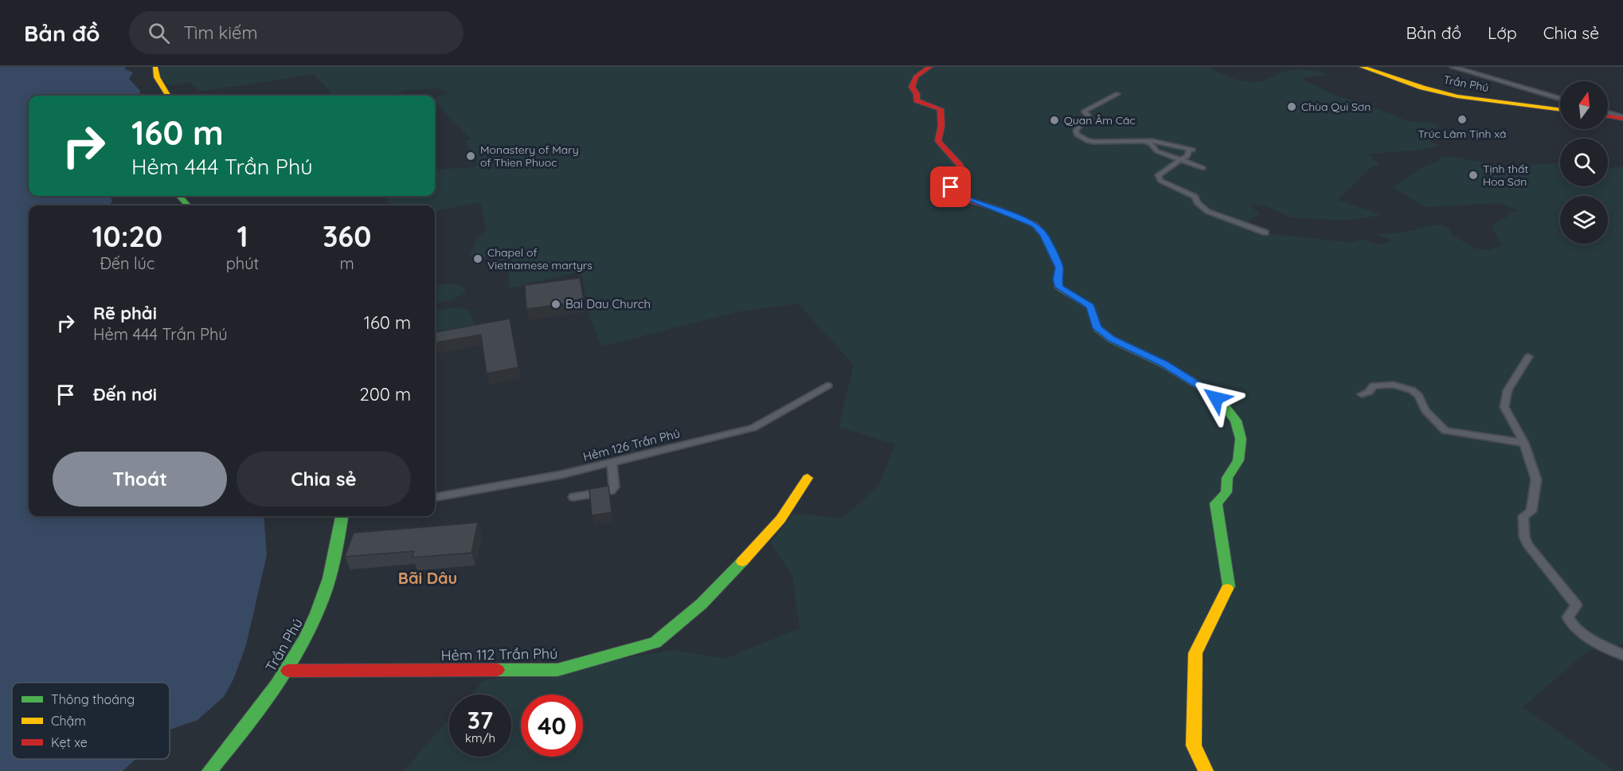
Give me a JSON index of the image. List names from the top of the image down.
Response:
{
  "streets": {
    "street": ["Trần Phú", "Hẻm 126 Trần Phú", "Hẻm 112 Trần Phú"]
  },
  "crossings": [
    ["Trần Phú", "Hẻm 112 Trần Phú"]
  ],
  "districts": ["Bãi Dâu"],
  "places": [
    "Chùa Qui Sơn",
    "Trúc Lâm Tịnh xá",
    "Quan Âm Các",
    "Monastery of Mary of Thien Phuoc",
    "Tịnh thất Hoa Sơn",
    "Chapel of Vietnamese martyrs",
    "Bai Dau Church"
  ],
  "legend": ["Thông thoáng", "Chậm", "Kẹt xe"],
  "north": "top",
  "page": {
    "header": "Bản đồ",
    "search": "Tìm kiếm",
    "nav": ["Bản đồ", "Lớp", "Chia sẻ"],
    "turn": ["160 m", "Hẻm 444 Trần Phú"],
    "eta": [
      "10:20",
      "Đến lúc",
      "1",
      "phút",
      "360",
      "m"
    ],
    "list": [
      {
        "name": "Rẽ phải",
        "note": "Hẻm 444 Trần Phú",
        "value": "160 m"
      },
      {
        "name": "Đến nơi",
        "value": "200 m"
      }
    ],
    "buttons": ["Thoát", "Chia sẻ"],
    "speed": "37 km/h",
    "limit": "40"
  }
}
